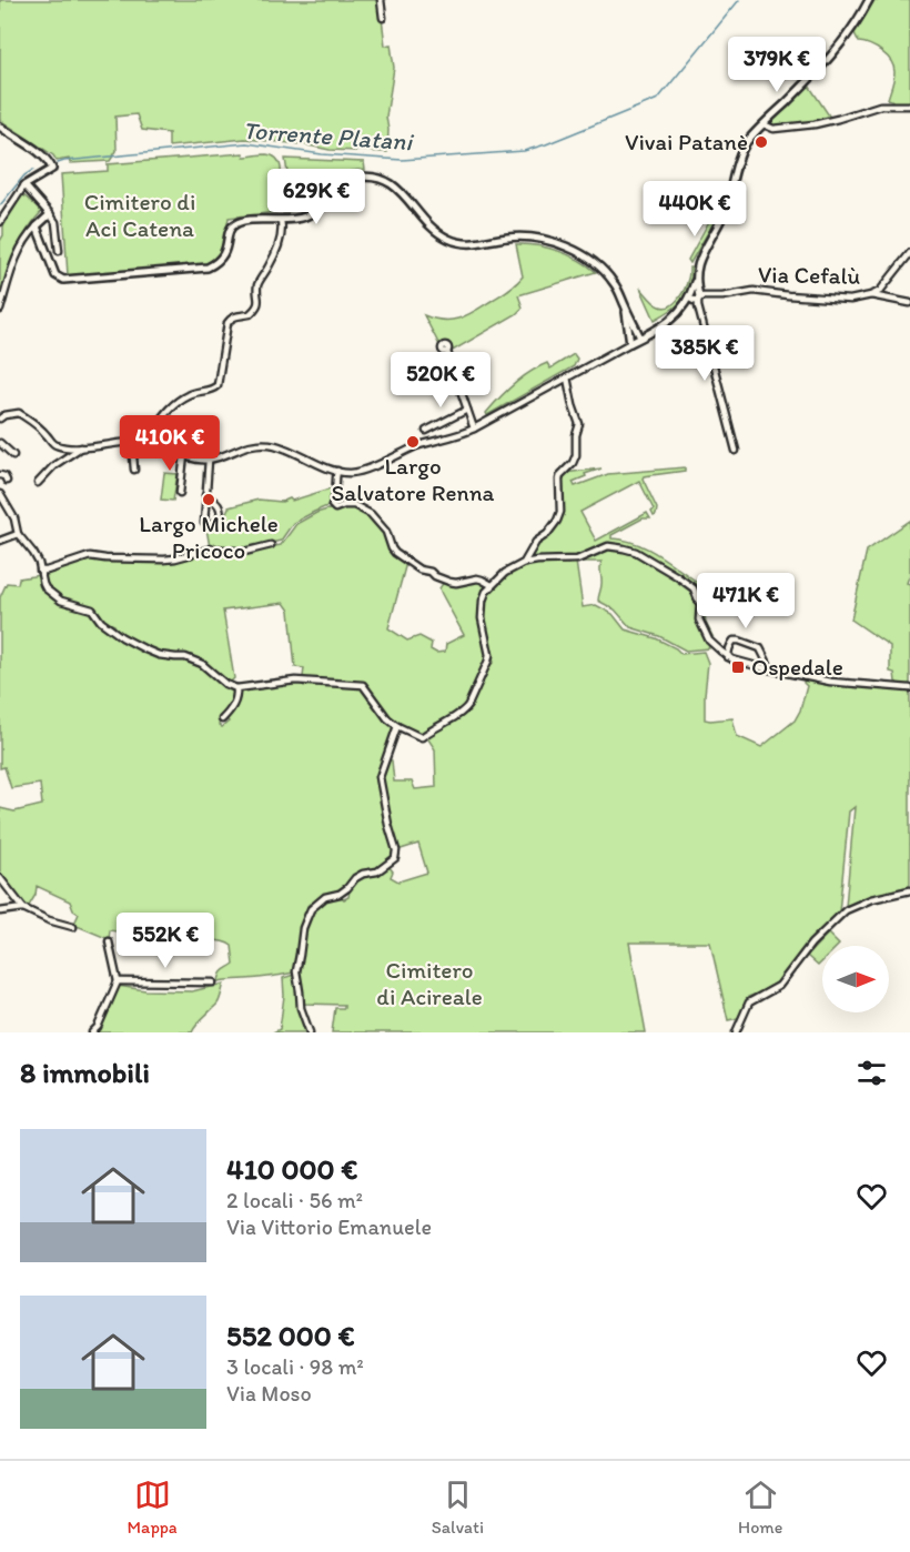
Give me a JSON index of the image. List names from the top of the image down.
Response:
{
  "streets": {
    "street": ["Via Cefalù"]
  },
  "water": ["Torrente Platani"],
  "parks": ["Cimitero di Aci Catena", "Cimitero di Acireale"],
  "places": {
    "other": ["Vivai Patanè", "Largo Salvatore Renna", "Largo Michele Pricoco"],
    "transit": ["Ospedale"]
  },
  "north": "right",
  "page": {
    "price": [
      "379K €",
      "629K €",
      "440K €",
      "385K €",
      "520K €",
      "410K €",
      "471K €",
      "552K €"
    ],
    "heading": "8 immobili",
    "list": [
      {
        "name": "410 000 €",
        "note": "2 locali · 56 m² · Via Vittorio Emanuele"
      },
      {
        "name": "552 000 €",
        "note": "3 locali · 98 m² · Via Moso"
      }
    ],
    "tabs": ["Mappa", "Salvati", "Home"]
  }
}
